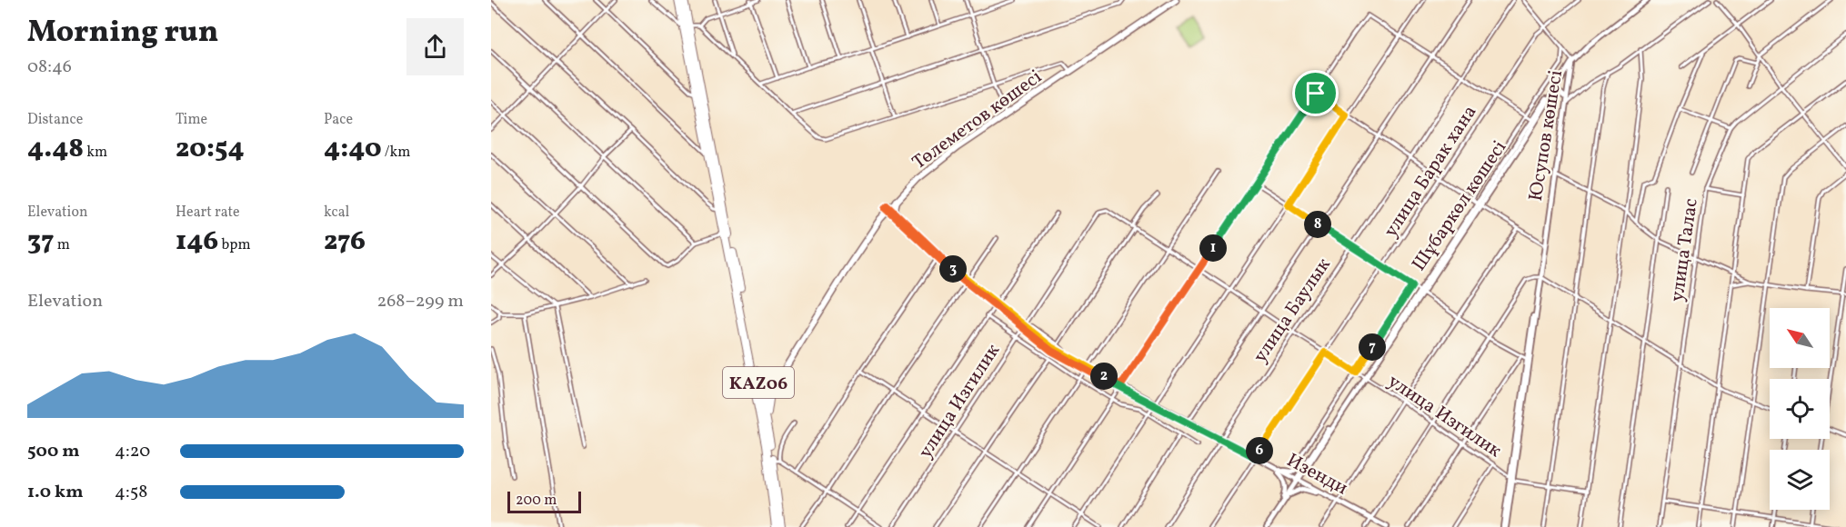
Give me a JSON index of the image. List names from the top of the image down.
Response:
{
  "streets": {
    "highway": ["KАZ06"],
    "main road": ["Төлеметов көшесі"],
    "street": [
      "Юсупов көшесі",
      "улица Барак хана",
      "Шұбаркөл көшесі",
      "улица Талас",
      "улица Баулык",
      "улица Изгилик",
      "Изенди"
    ]
  },
  "crossings": [
    ["Төлеметов көшесі", "KАZ06"],
    ["Төлеметов көшесі", "Изенди"],
    ["Юсупов көшесі", "Шұбаркөл көшесі"],
    ["Юсупов көшесі", "улица Изгилик"],
    ["улица Барак хана", "улица Изгилик"],
    ["улица Барак хана", "Изенди"],
    ["Шұбаркөл көшесі", "улица Изгилик"],
    ["Шұбаркөл көшесі", "Изенди"],
    ["улица Баулык", "улица Изгилик"],
    ["улица Баулык", "Изенди"],
    ["улица Изгилик", "Изенди"]
  ],
  "scale_bar": "200 m",
  "north": "top left",
  "page": {
    "heading": ["Morning run", "08:46"],
    "stats": [
      ["Distance", "4.48 km"],
      ["Time", "20:54"],
      ["Pace", "4:40 /km"],
      ["Elevation", "37 m"],
      ["Heart rate", "146 bpm"],
      ["kcal", "276"]
    ],
    "pins": [
      "8",
      "1",
      "3",
      "7",
      "2",
      "6"
    ],
    "chart": ["Elevation", "268–299 m"],
    "list": [
      {
        "name": "500 m",
        "note": "4:20"
      },
      {
        "name": "1.0 km",
        "note": "4:58"
      }
    ],
    "scale": "200 m"
  }
}
